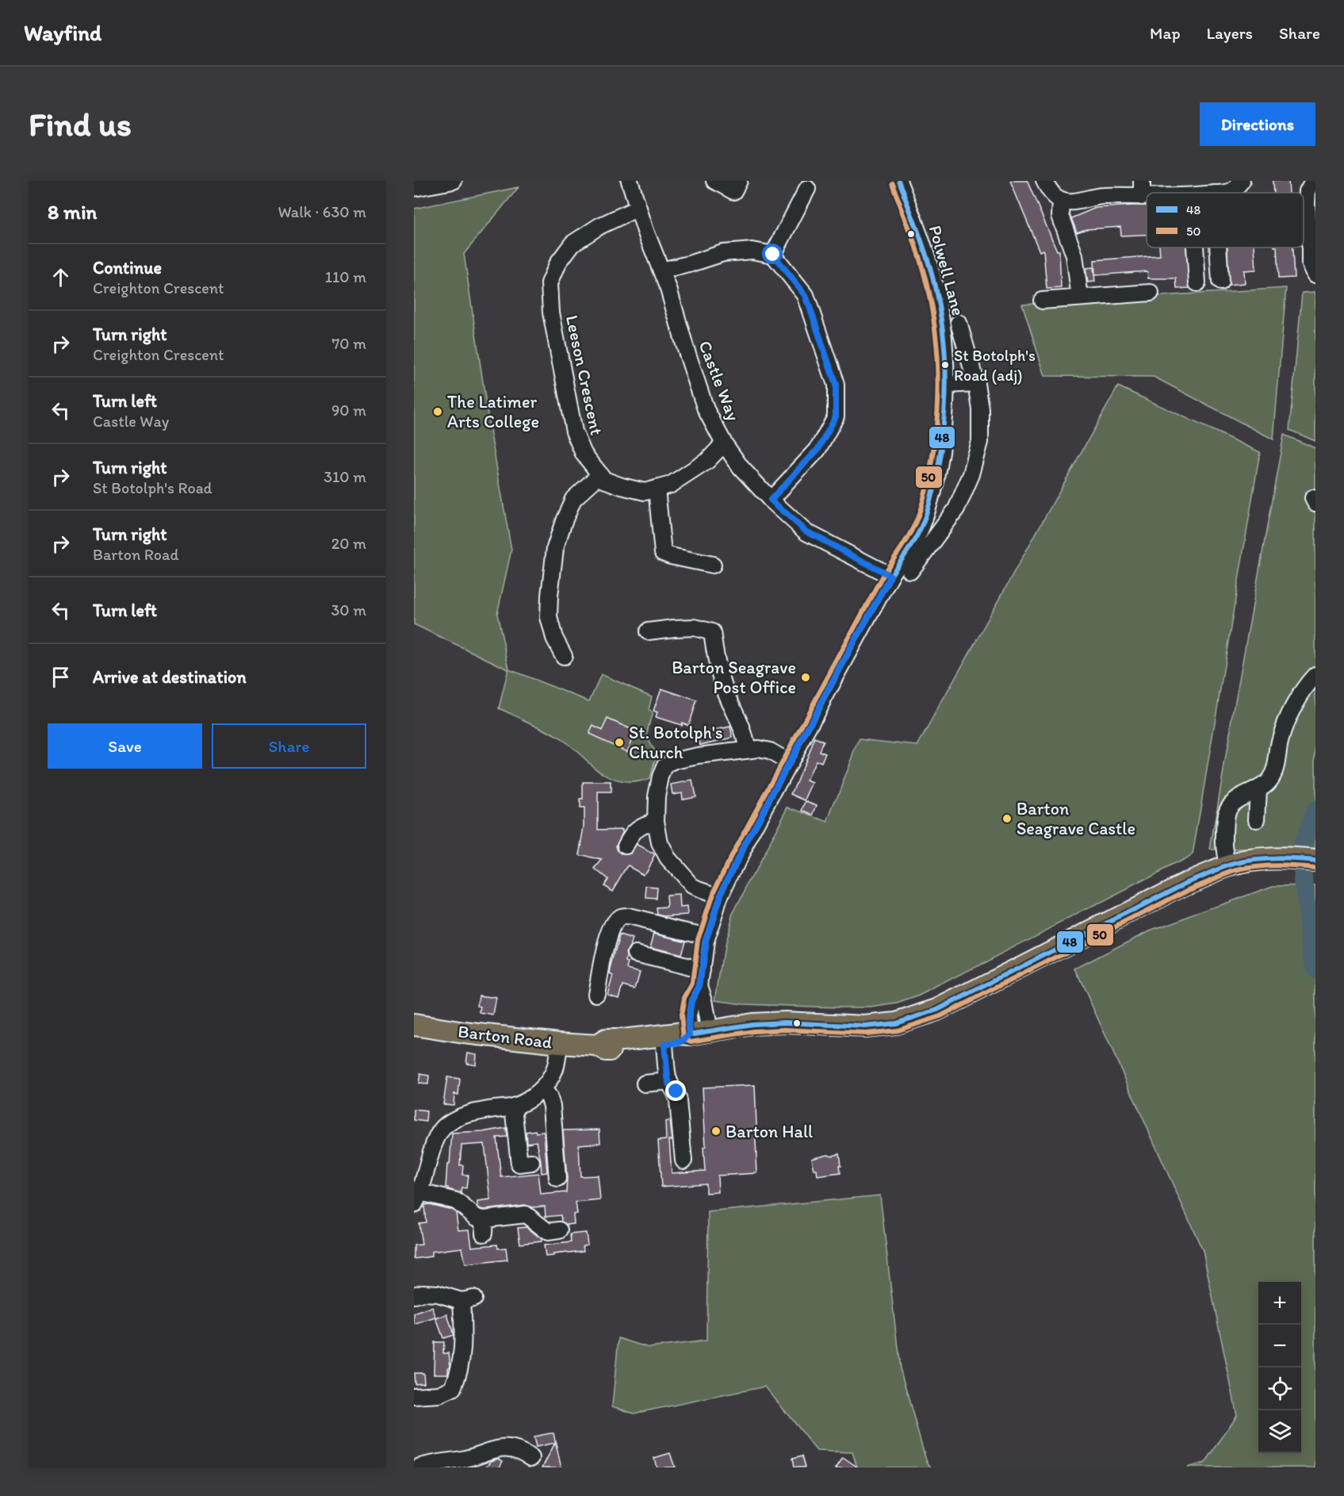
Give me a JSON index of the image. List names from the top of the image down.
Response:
{
  "streets": {
    "main road": ["Barton Road"],
    "street": ["Polwell Lane", "Leeson Crescent", "Castle Way"]
  },
  "crossings": [
    ["Polwell Lane", "Castle Way"],
    ["Leeson Crescent", "Castle Way"]
  ],
  "places": [
    "St Botolph's Road (adj)",
    "The Latimer Arts College",
    "Barton Seagrave Post Office",
    "St. Botolph's Church",
    "Barton Seagrave Castle",
    "Barton Hall"
  ],
  "lines": ["transit line 48", "transit line 50"],
  "legend": ["48", "50"],
  "page": {
    "header": "Wayfind",
    "nav": ["Map", "Layers", "Share"],
    "buttons": [
      "Directions",
      ["Save", "Share"]
    ],
    "title": "Find us",
    "heading": ["8 min", "Walk · 630 m"],
    "list": [
      ["Continue", "Creighton Crescent", "110 m"],
      ["Turn right", "Creighton Crescent", "70 m"],
      ["Turn left", "Castle Way", "90 m"],
      ["Turn right", "St Botolph's Road", "310 m"],
      ["Turn right", "Barton Road", "20 m"],
      ["Turn left", "30 m"],
      "Arrive at destination"
    ],
    "map_buttons": ["+", "−"]
  }
}
